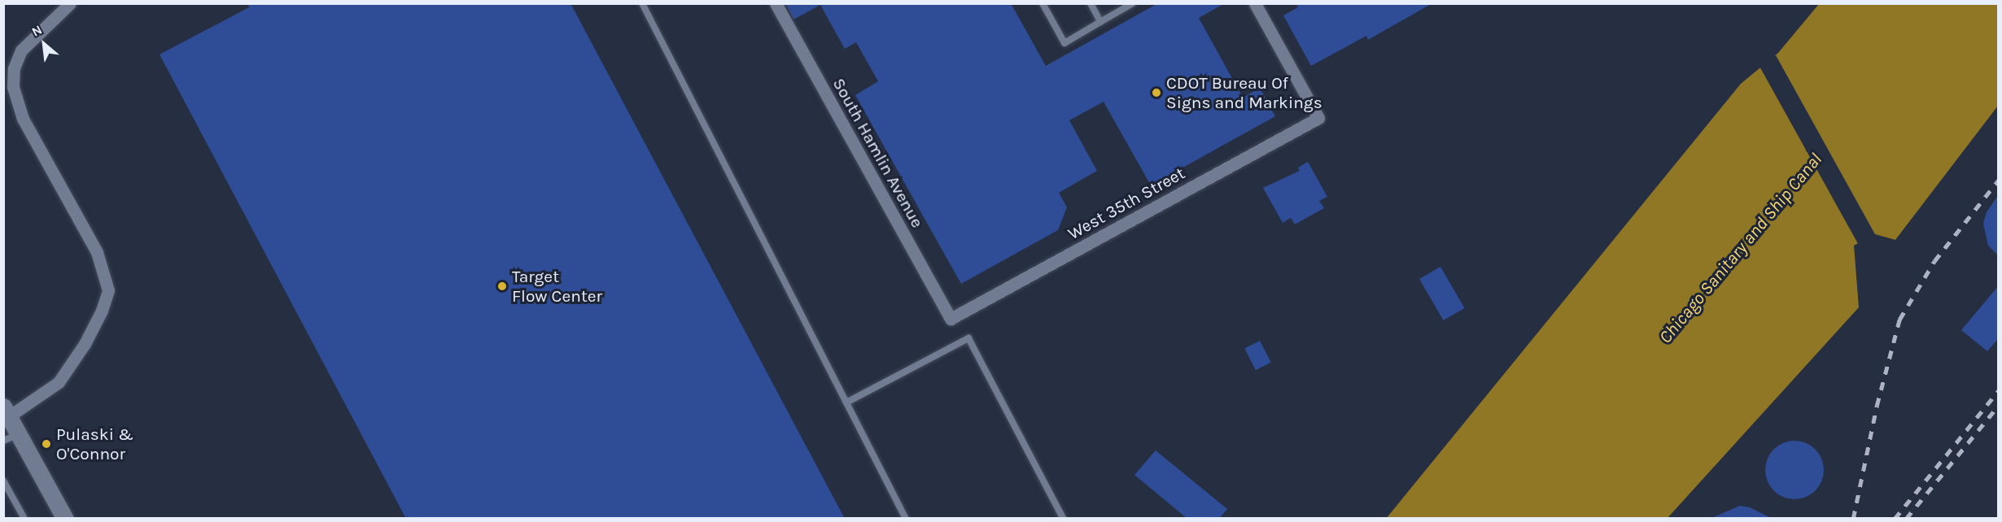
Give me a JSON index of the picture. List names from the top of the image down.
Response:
{
  "streets": {
    "street": ["South Hamlin Avenue", "West 35th Street"]
  },
  "crossings": [
    ["South Hamlin Avenue", "West 35th Street"]
  ],
  "water": ["Chicago Sanitary and Ship Canal"],
  "places": ["CDOT Bureau Of Signs and Markings", "Target Flow Center", "Pulaski & O'Connor"],
  "north": "top left"
}
